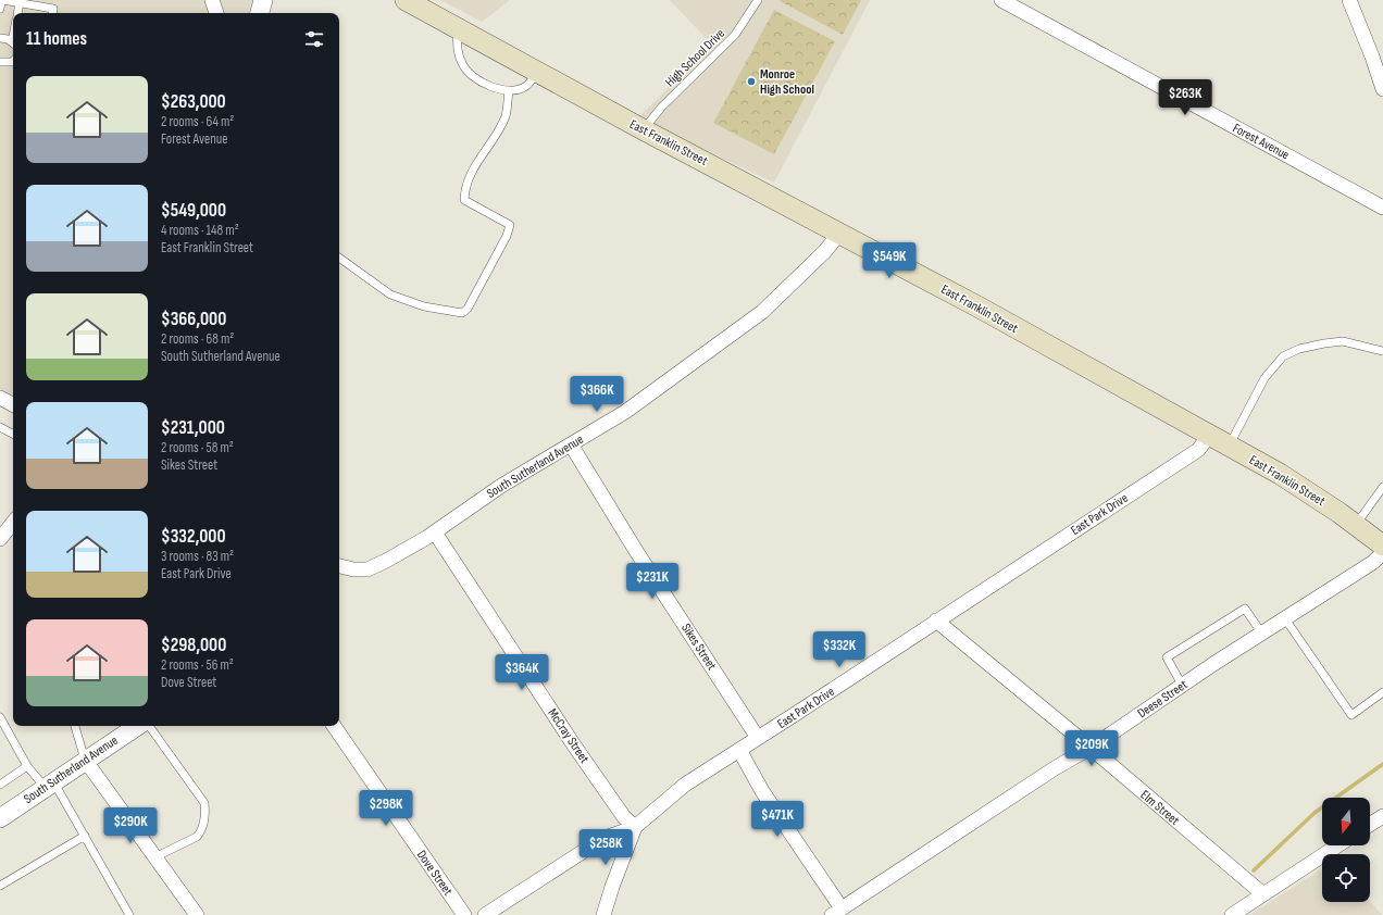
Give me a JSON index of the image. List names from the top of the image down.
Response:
{
  "streets": {
    "main road": ["East Franklin Street"],
    "street": [
      "Forest Avenue",
      "South Sutherland Avenue",
      "East Park Drive",
      "Sikes Street",
      "Deese Street",
      "McCray Street",
      "Elm Street",
      "Dove Street"
    ],
    "lane": ["High School Drive"]
  },
  "crossings": [
    ["High School Drive", "East Franklin Street"],
    ["East Franklin Street", "South Sutherland Avenue"],
    ["East Franklin Street", "East Park Drive"],
    ["South Sutherland Avenue", "Sikes Street"],
    ["South Sutherland Avenue", "McCray Street"],
    ["East Park Drive", "Sikes Street"],
    ["East Park Drive", "McCray Street"],
    ["East Park Drive", "Elm Street"],
    ["Deese Street", "Elm Street"]
  ],
  "places": ["Monroe High School"],
  "north": "bottom",
  "page": {
    "heading": "11 homes",
    "list": [
      {
        "name": "$263,000",
        "note": "2 rooms · 64 m² · Forest Avenue"
      },
      {
        "name": "$549,000",
        "note": "4 rooms · 148 m² · East Franklin Street"
      },
      {
        "name": "$366,000",
        "note": "2 rooms · 68 m² · South Sutherland Avenue"
      },
      {
        "name": "$231,000",
        "note": "2 rooms · 58 m² · Sikes Street"
      },
      {
        "name": "$332,000",
        "note": "3 rooms · 83 m² · East Park Drive"
      },
      {
        "name": "$298,000",
        "note": "2 rooms · 56 m² · Dove Street"
      }
    ],
    "price": [
      "$263K",
      "$549K",
      "$366K",
      "$231K",
      "$332K",
      "$364K",
      "$209K",
      "$298K",
      "$471K",
      "$290K",
      "$258K"
    ]
  }
}
